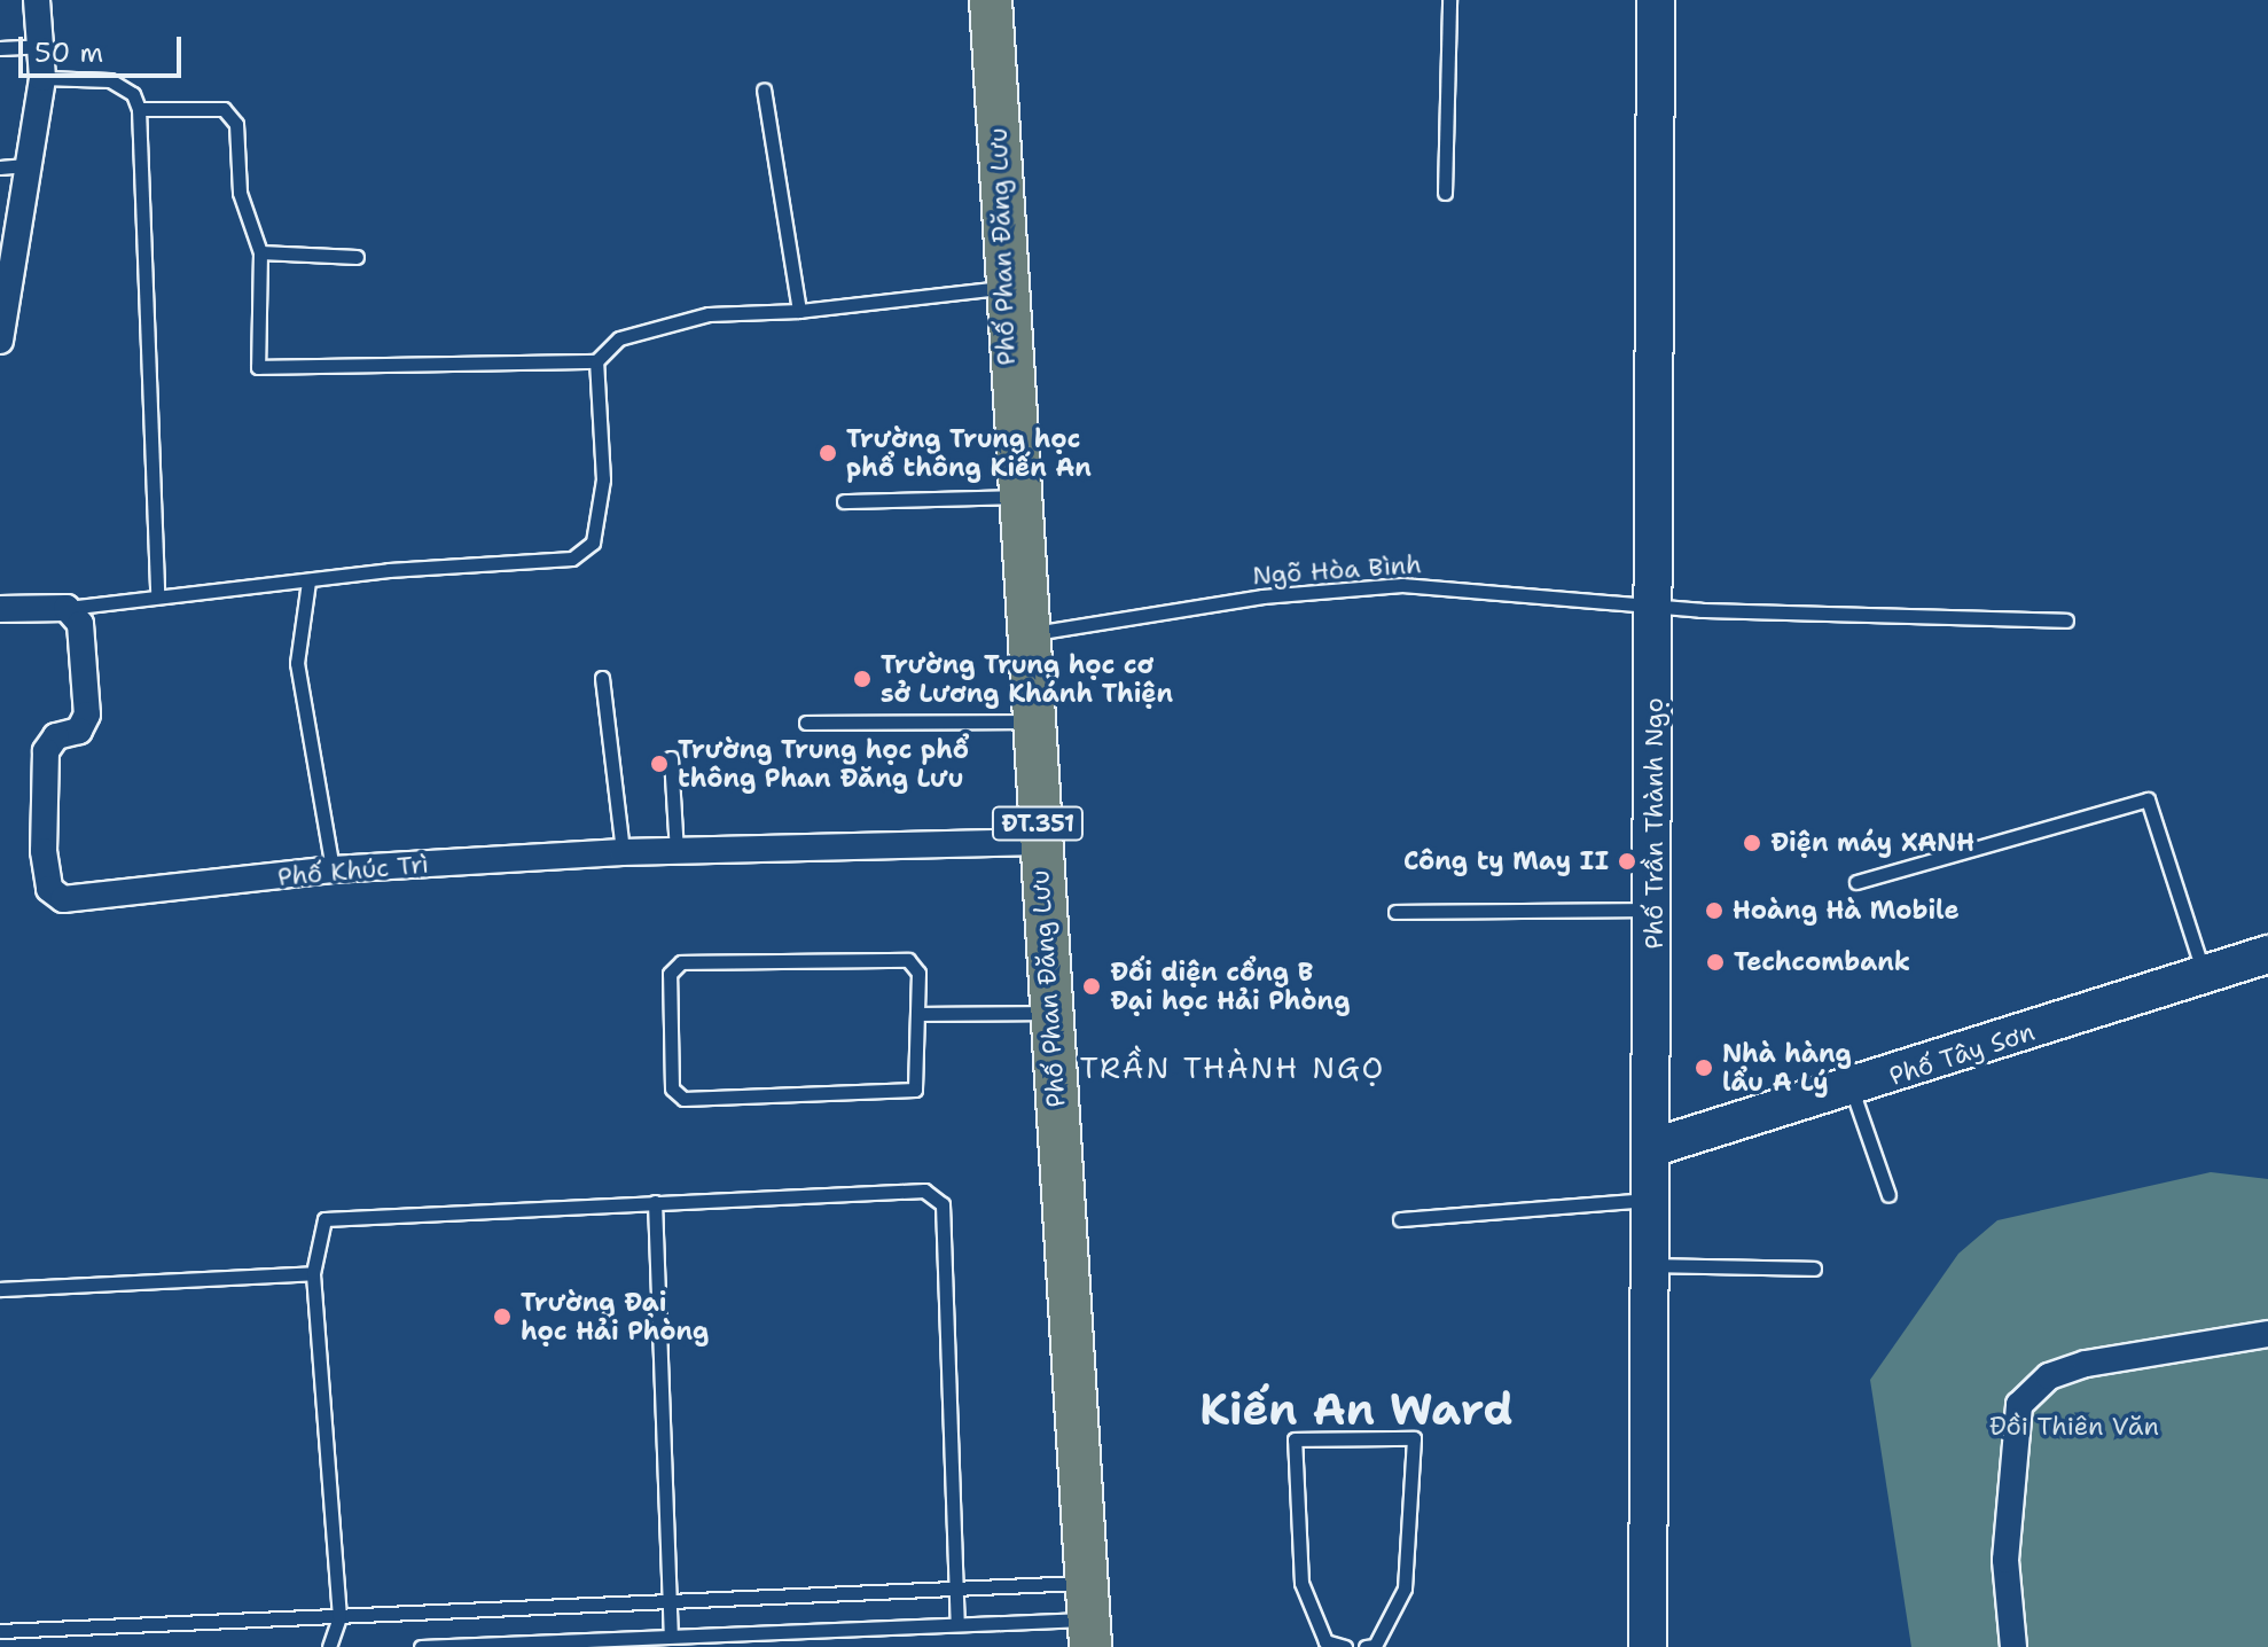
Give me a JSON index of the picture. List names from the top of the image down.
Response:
{
  "streets": {
    "main road": [
      "Phố Phan Đăng Lưu",
      "ĐT.351",
      "Phố Trần Thành Ngọ",
      "Phố Tây Sơn"
    ],
    "street": ["Phố Khúc Trì"],
    "lane": ["Ngõ Hòa Bình"]
  },
  "crossings": [
    ["Phố Phan Đăng Lưu", "Ngõ Hòa Bình"],
    ["Phố Phan Đăng Lưu", "Phố Khúc Trì"],
    ["Ngõ Hòa Bình", "Phố Trần Thành Ngọ"],
    ["Phố Trần Thành Ngọ", "Phố Tây Sơn"]
  ],
  "districts": ["TRẦN THÀNH NGỌ", "Kiến An Ward"],
  "parks": ["Đồi Thiên Văn"],
  "places": [
    "Trường Trung học phổ thông Kiến An",
    "Trường Trung học cơ sở Lương Khánh Thiện",
    "Trường Trung học phổ thông Phan Đăng Lưu",
    "Điện máy XANH",
    "Công ty May II",
    "Hoàng Hà Mobile",
    "Techcombank",
    "Đối diện cổng B Đại học Hải Phòng",
    "Nhà hàng lẩu A Lý",
    "Trường Đại học Hải Phòng"
  ],
  "scale_bar": "50 m"
}
